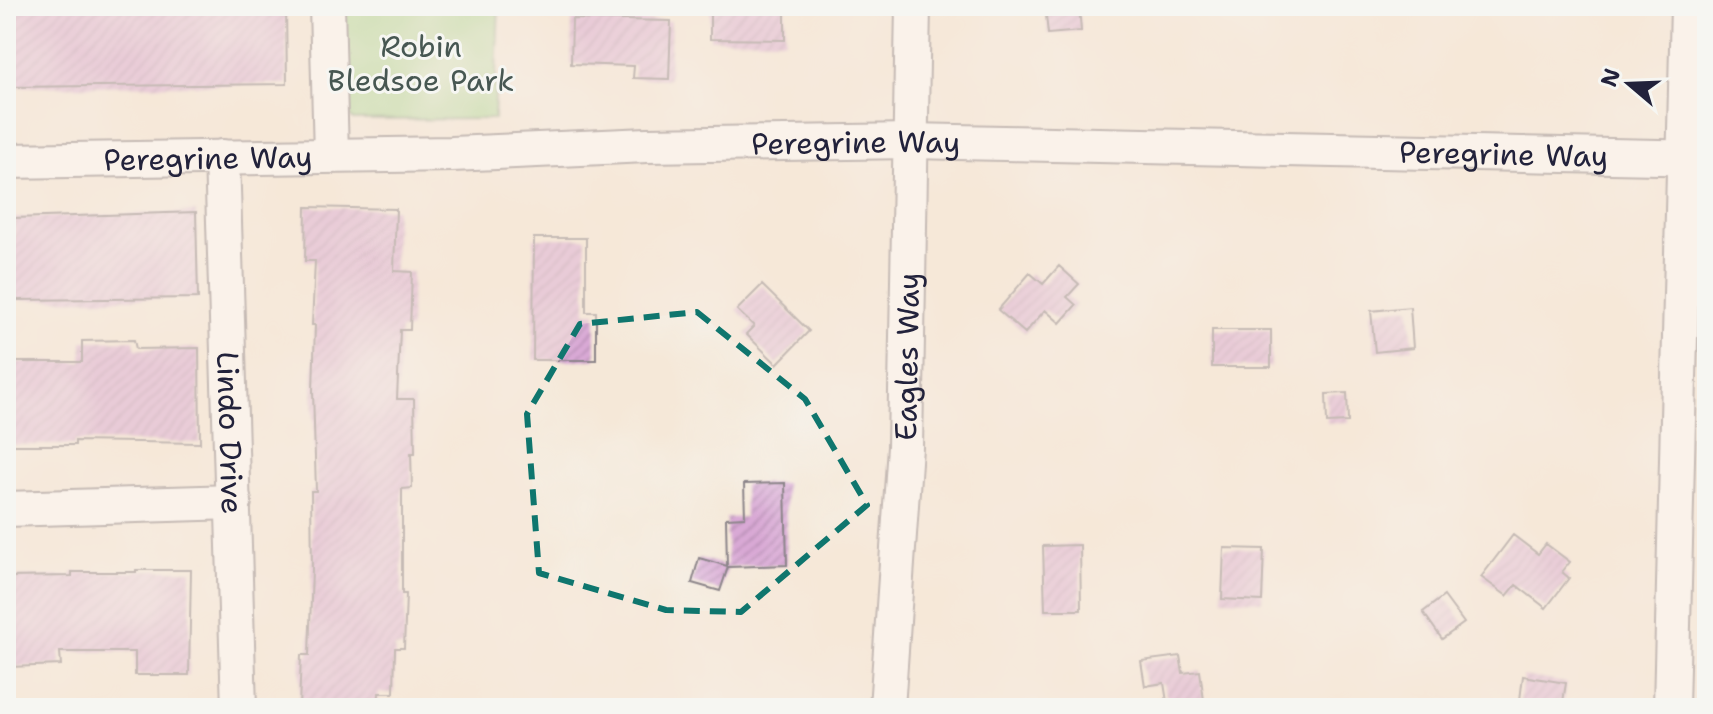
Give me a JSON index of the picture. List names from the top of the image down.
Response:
{
  "streets": {
    "street": ["Peregrine Way", "Eagles Way", "Lindo Drive"]
  },
  "crossings": [
    ["Peregrine Way", "Eagles Way"],
    ["Peregrine Way", "Lindo Drive"]
  ],
  "parks": ["Robin Bledsoe Park"],
  "north": "left"
}
